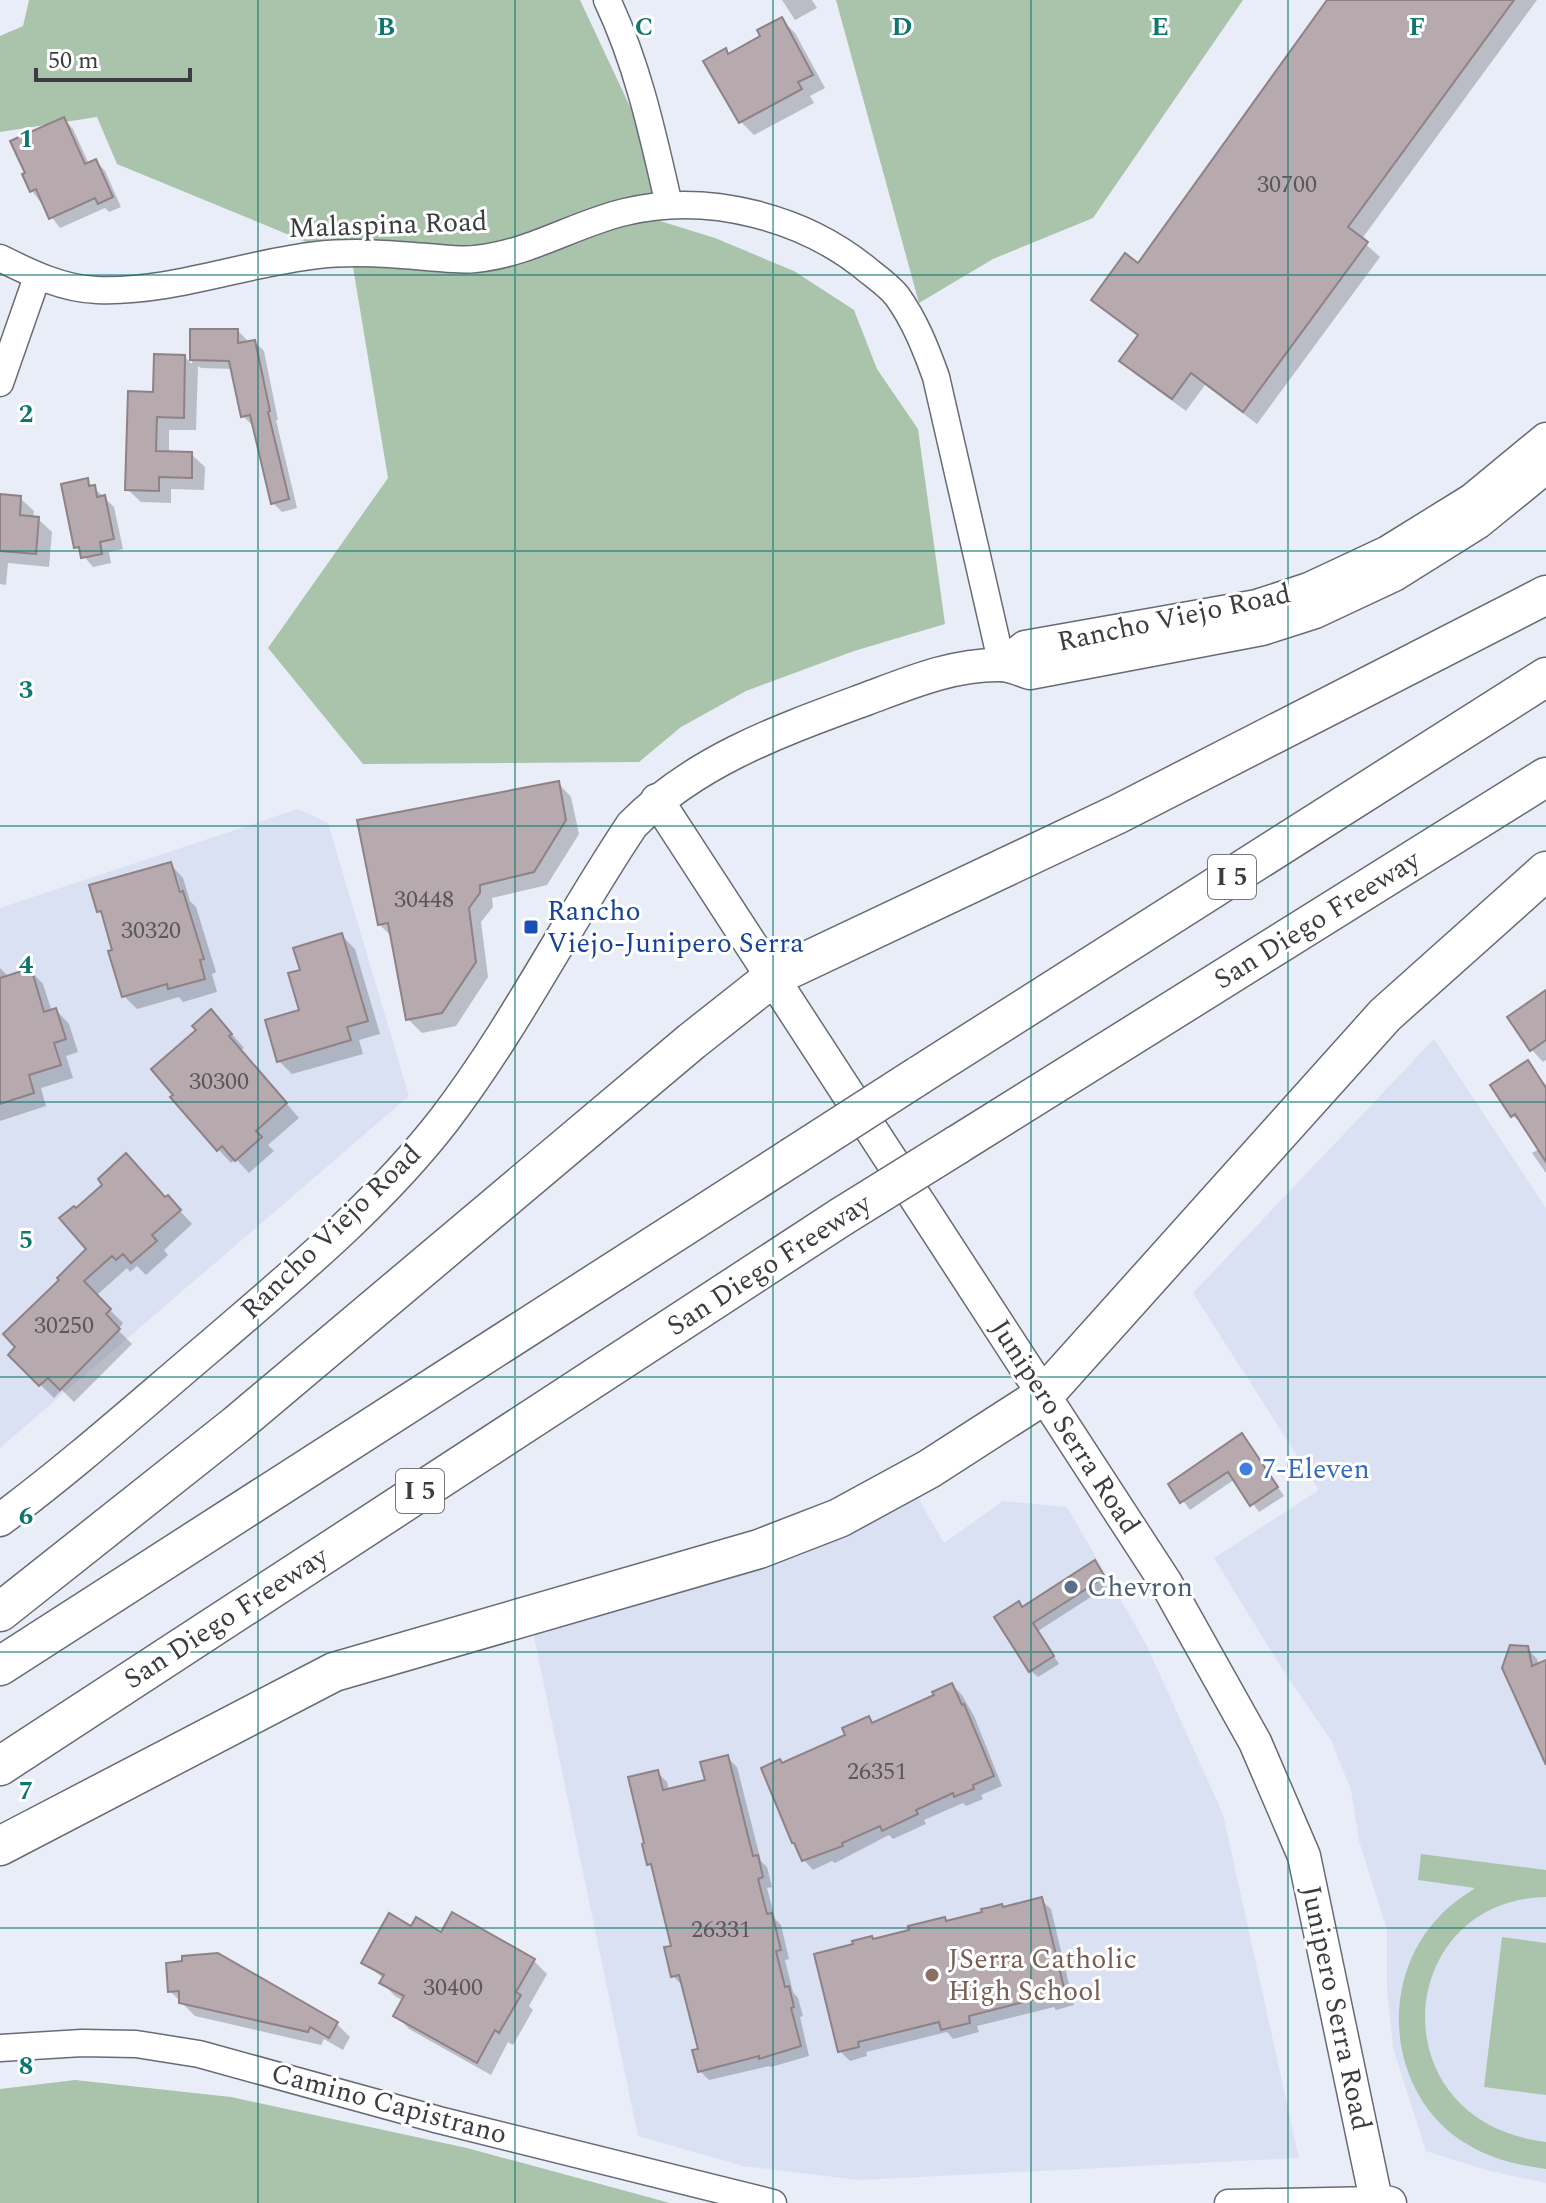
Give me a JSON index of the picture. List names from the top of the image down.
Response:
{
  "streets": {
    "highway": ["I 5", "San Diego Freeway"],
    "main road": ["Rancho Viejo Road", "Junipero Serra Road"],
    "street": ["Malaspina Road", "Camino Capistrano"]
  },
  "crossings": [
    ["Malaspina Road", "Rancho Viejo Road"],
    ["Rancho Viejo Road", "Junipero Serra Road"]
  ],
  "places": {
    "transit": ["Rancho Viejo-Junipero Serra"],
    "other": ["7-Eleven", "Chevron", "JSerra Catholic High School"]
  },
  "house_numbers": [
    "30700",
    "30448",
    "30320",
    "30300",
    "30250",
    "26351",
    "26331",
    "30400"
  ],
  "scale_bar": "50 m",
  "grid": {
    "columns": [
      "B",
      "C",
      "D",
      "E",
      "F"
    ],
    "rows": [
      "1",
      "2",
      "3",
      "4",
      "5",
      "6",
      "7",
      "8"
    ]
  }
}
